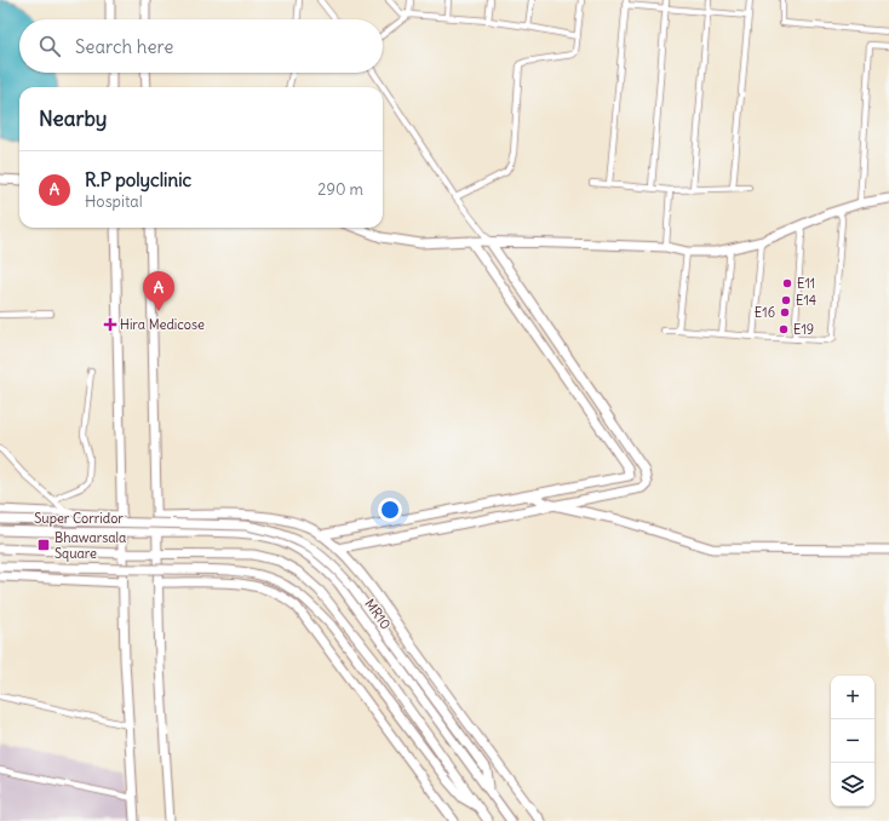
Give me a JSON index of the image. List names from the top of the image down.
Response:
{
  "streets": {
    "main road": ["Super Corridor", "MR10"]
  },
  "crossings": [
    ["Super Corridor", "MR10"]
  ],
  "places": {
    "other": [
      "E11",
      "E14",
      "E16",
      "E19"
    ],
    "health": ["Hira Medicose"],
    "transit": ["Bhawarsala Square"]
  },
  "page": {
    "search": "Search here",
    "heading": "Nearby",
    "list": [
      {
        "mark": "A",
        "name": "R.P polyclinic",
        "note": "Hospital",
        "value": "290 m"
      }
    ],
    "pins": "A",
    "map_buttons": ["+", "−"]
  }
}
